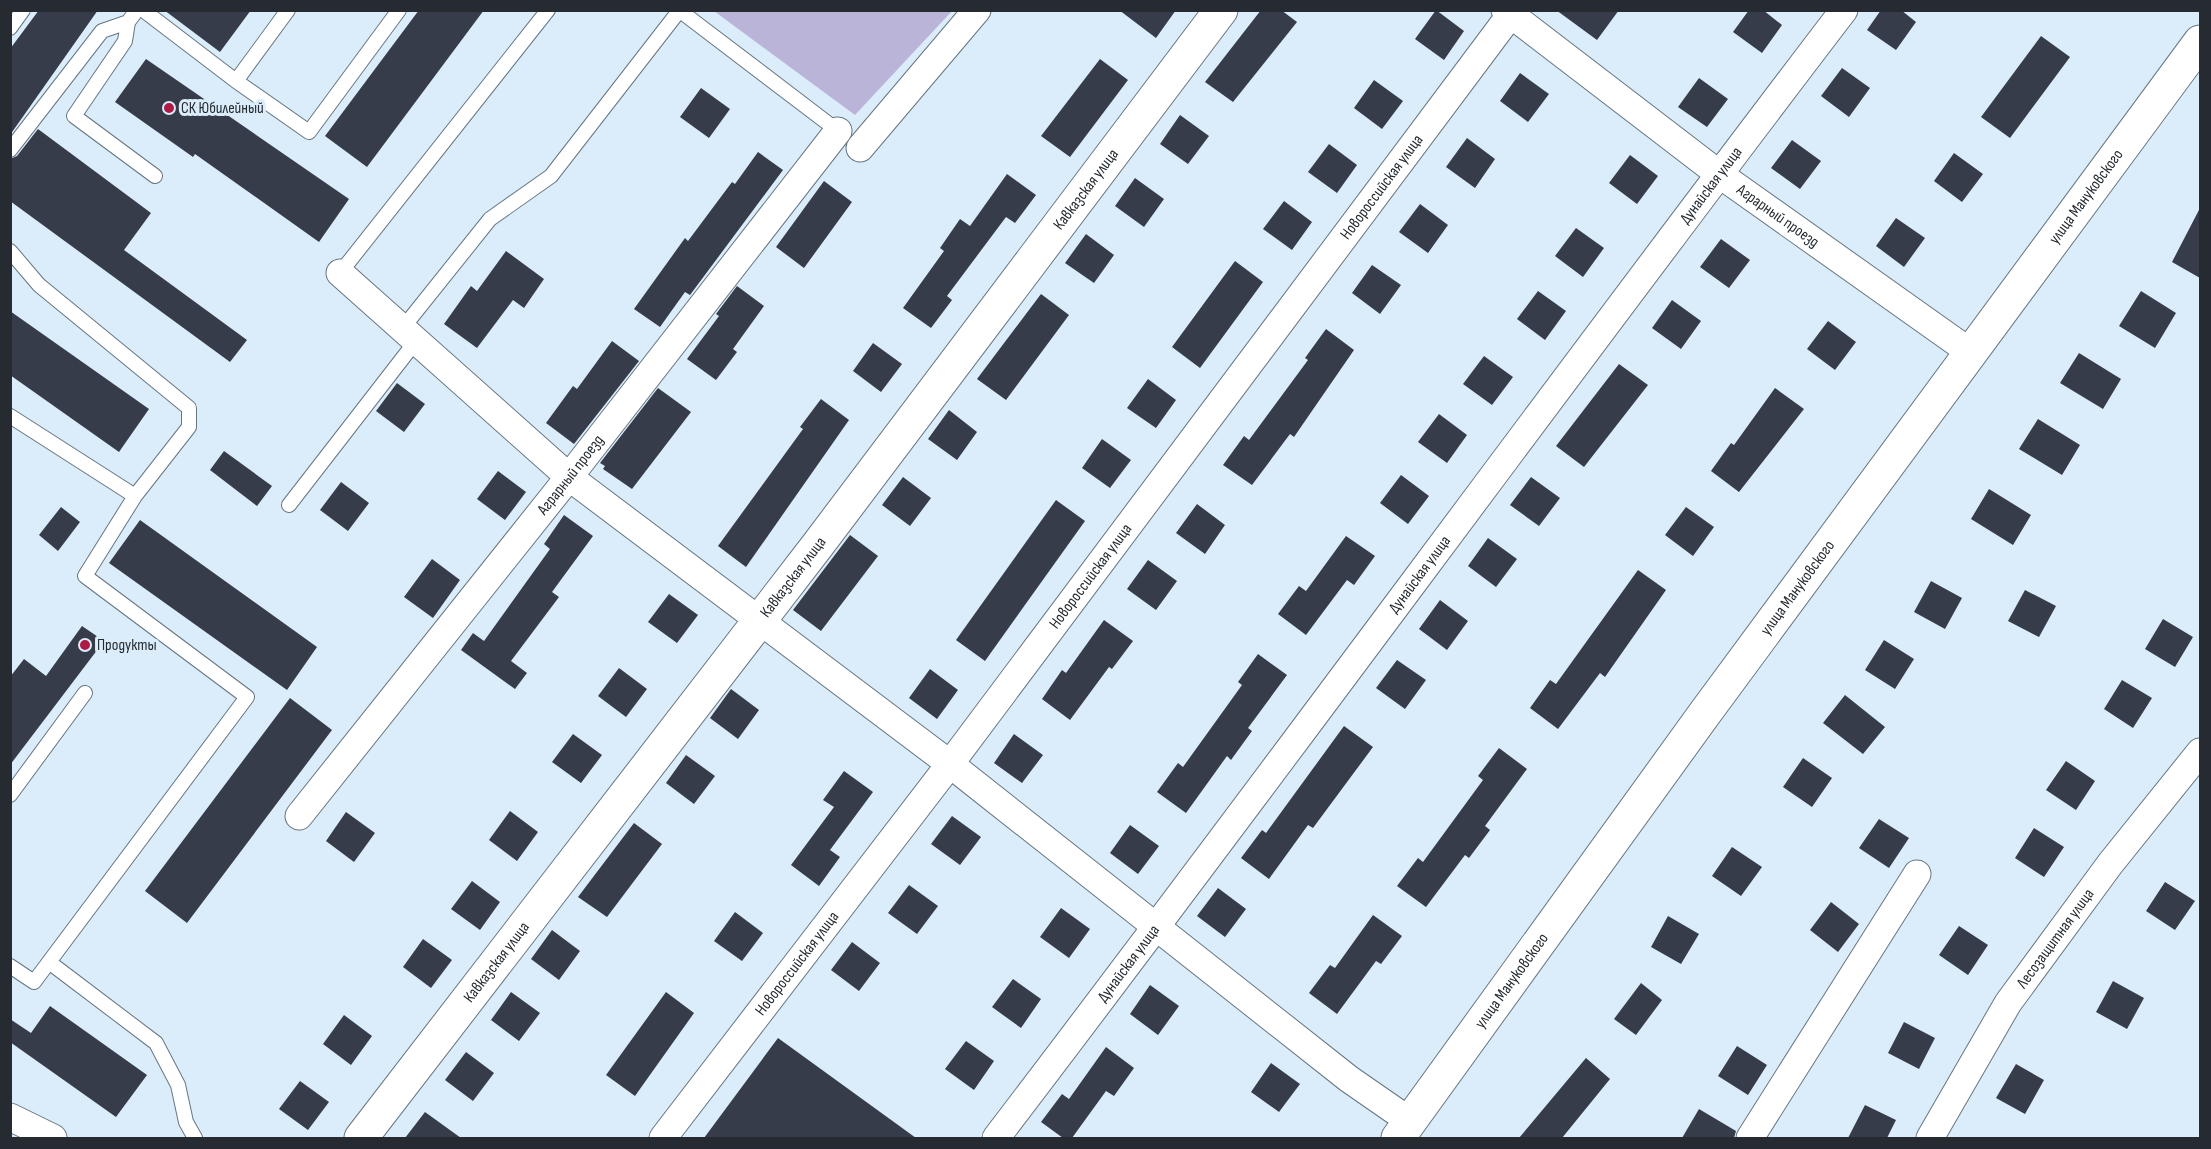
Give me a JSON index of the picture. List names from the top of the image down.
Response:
{
  "streets": {
    "street": [
      "Дунайская улица",
      "Новороссийская улица",
      "Кавказская улица",
      "улица Мануковского",
      "Аграрный проезд",
      "Лесозащитная улица"
    ]
  },
  "crossings": [
    ["Дунайская улица", "Аграрный проезд"],
    ["Новороссийская улица", "Аграрный проезд"],
    ["улица Мануковского", "Аграрный проезд"]
  ],
  "places": ["СК Юбилейный", "Продукты"]
}
